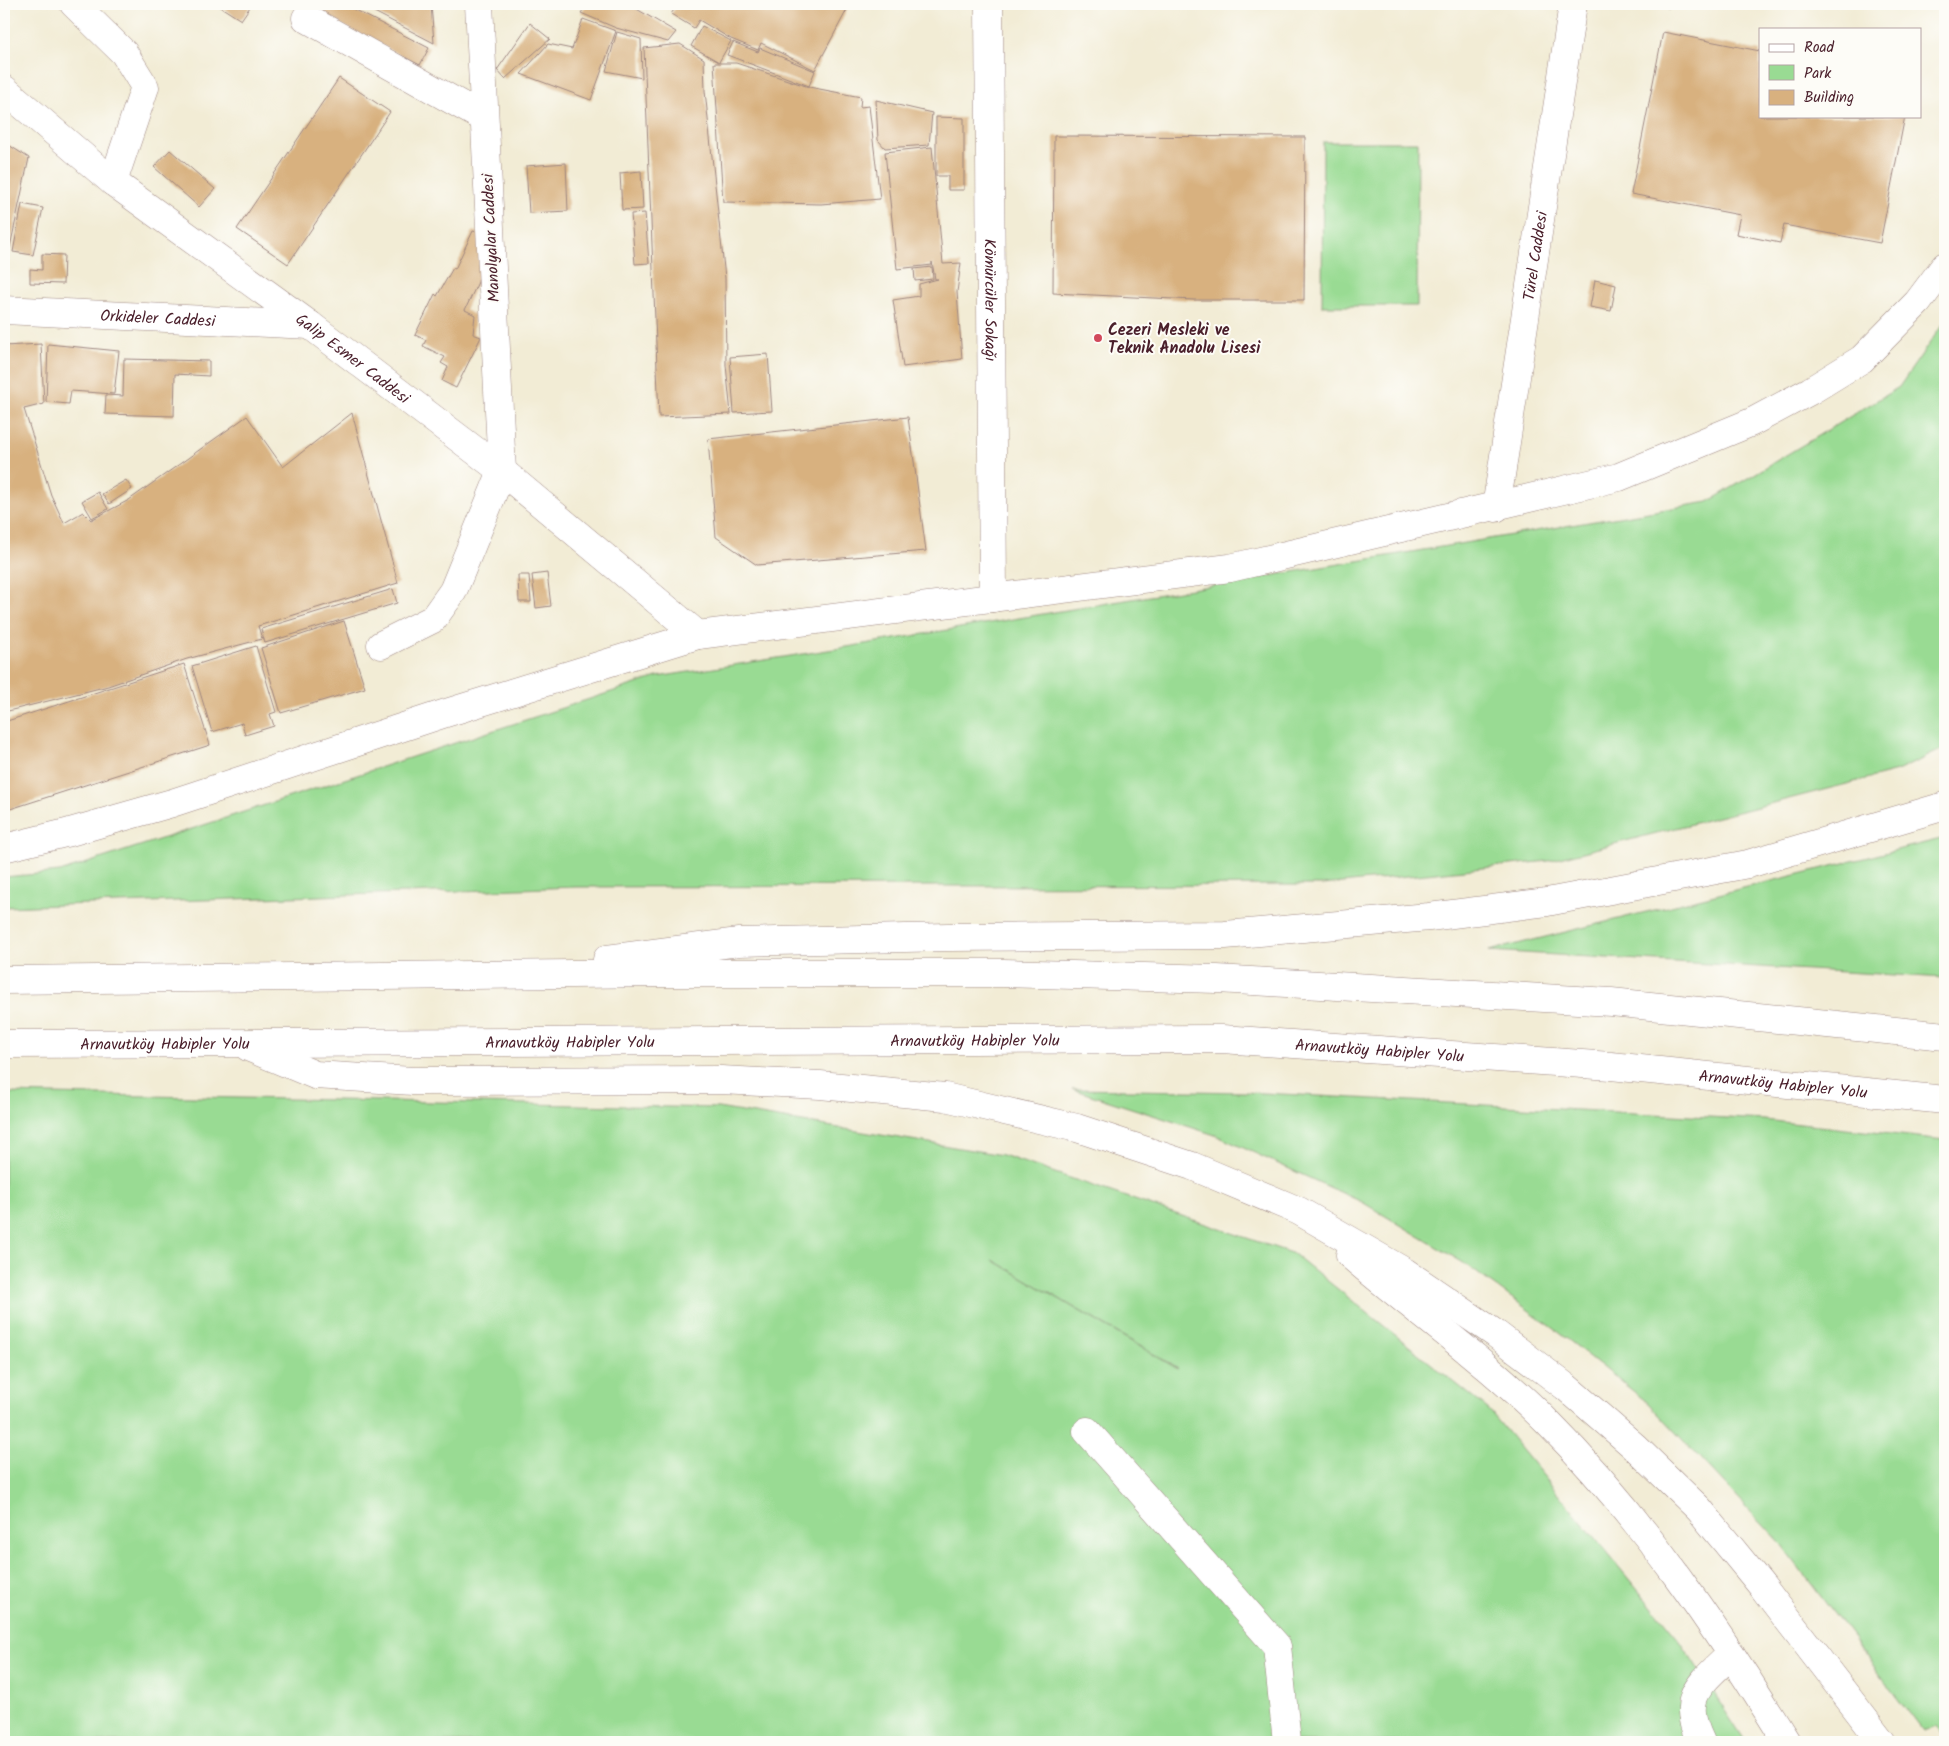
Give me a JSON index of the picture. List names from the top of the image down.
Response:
{
  "streets": {
    "main road": [
      "Manolyalar Caddesi",
      "Türel Caddesi",
      "Kömürcüler Sokağı",
      "Orkideler Caddesi",
      "Galip Esmer Caddesi",
      "Arnavutköy Habipler Yolu"
    ]
  },
  "crossings": [
    ["Manolyalar Caddesi", "Galip Esmer Caddesi"],
    ["Orkideler Caddesi", "Galip Esmer Caddesi"]
  ],
  "places": ["Cezeri Mesleki ve Teknik Anadolu Lisesi"],
  "legend": ["Road", "Park", "Building"]
}
